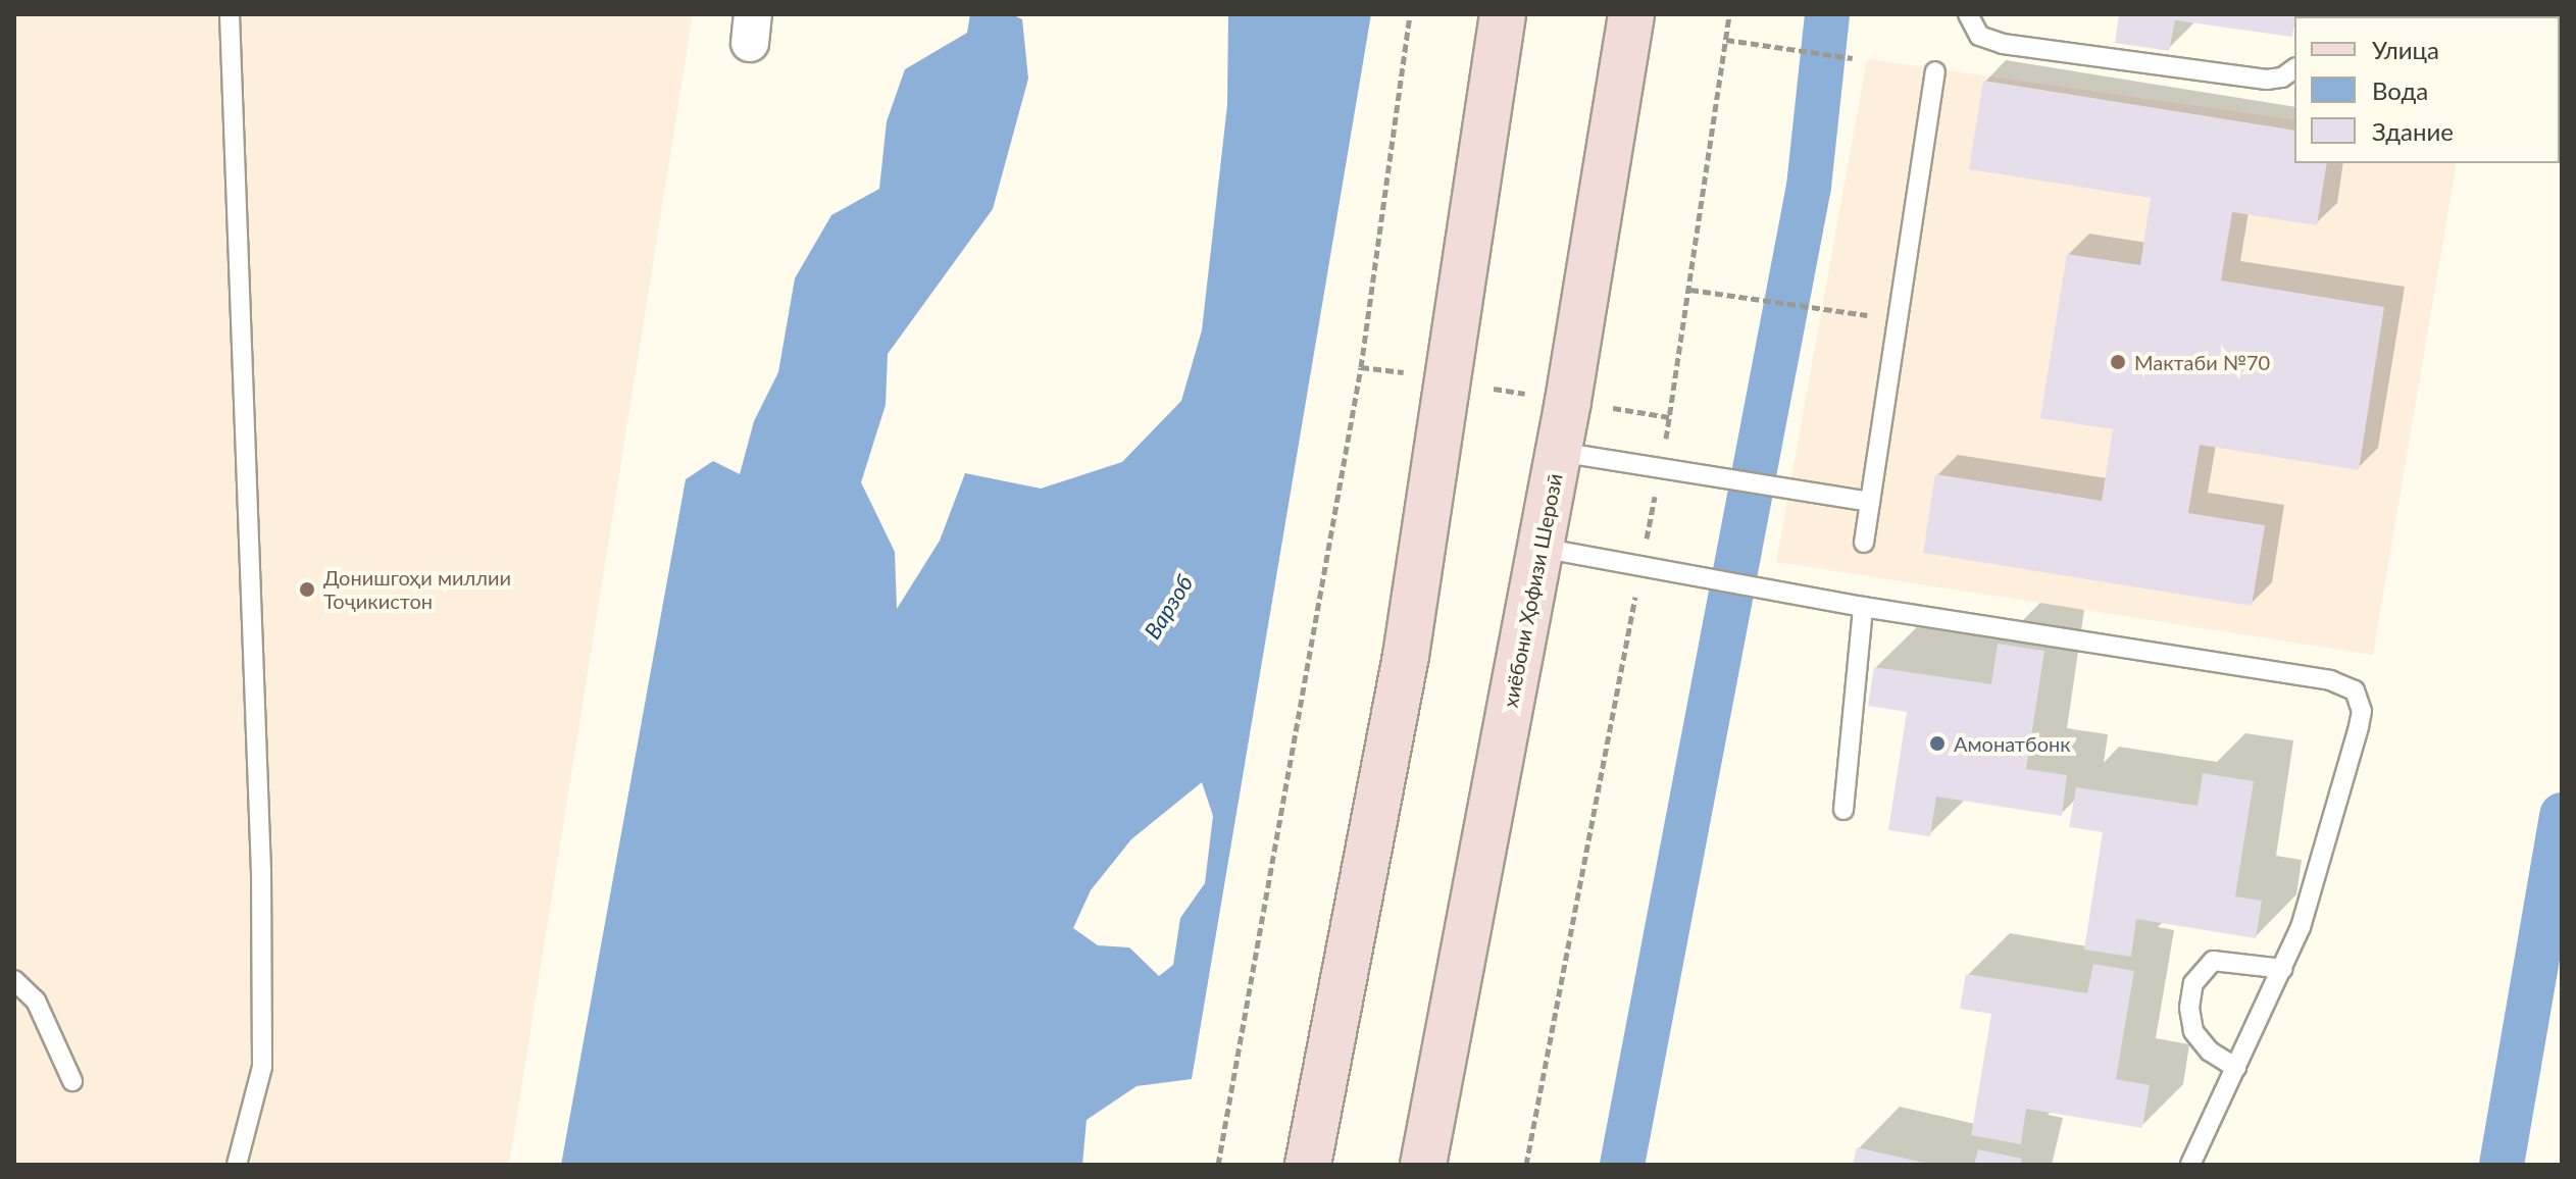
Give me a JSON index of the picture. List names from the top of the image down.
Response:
{
  "streets": {
    "main road": ["хиёбони Ҳофизи Шерозӣ"]
  },
  "water": ["Варзоб"],
  "places": ["Мактаби №70", "Донишгоҳи миллии Тоҷикистон", "Амонатбонк"],
  "legend": ["Улица", "Вода", "Здание"]
}
